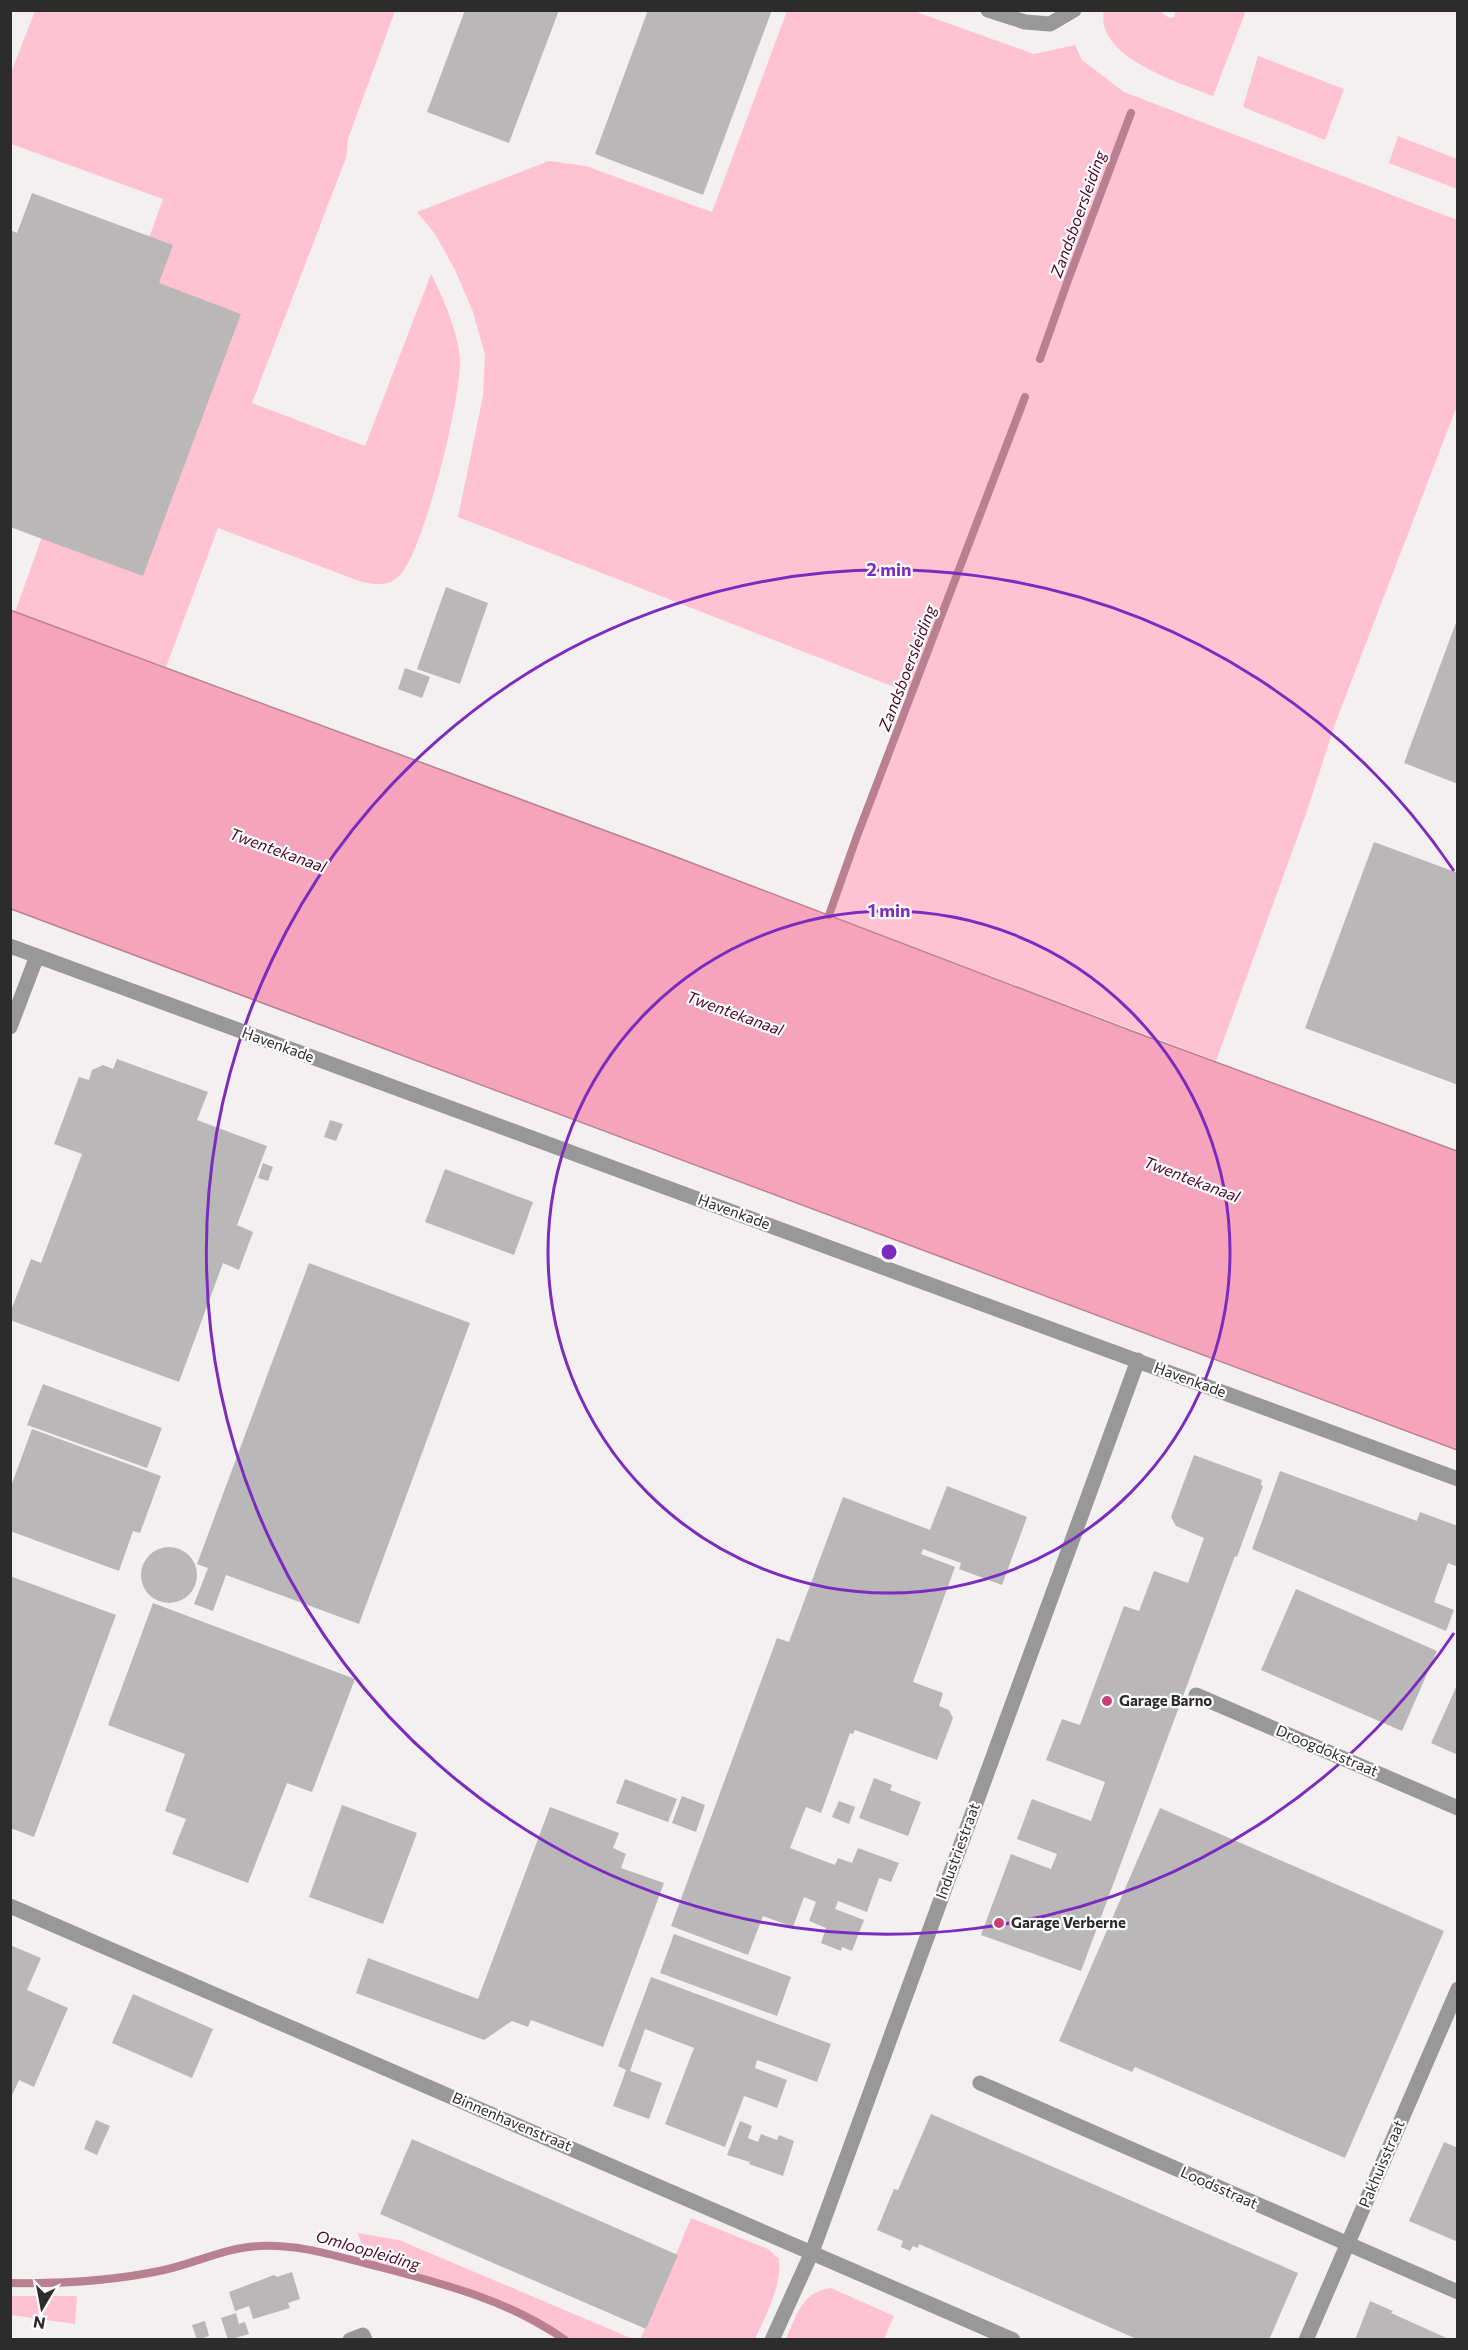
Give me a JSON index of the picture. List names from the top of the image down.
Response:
{
  "streets": {
    "street": [
      "Havenkade",
      "Droogdokstraat",
      "Industriestraat",
      "Binnenhavenstraat",
      "Pakhuisstraat",
      "Loodsstraat"
    ]
  },
  "crossings": [
    ["Havenkade", "Industriestraat"],
    ["Industriestraat", "Binnenhavenstraat"],
    ["Pakhuisstraat", "Loodsstraat"]
  ],
  "water": ["Zandsboersleiding", "Twentekanaal", "Omloopleiding"],
  "places": ["Garage Barno", "Garage Verberne"],
  "north": "bottom",
  "rings": ["2 min", "1 min"]
}
